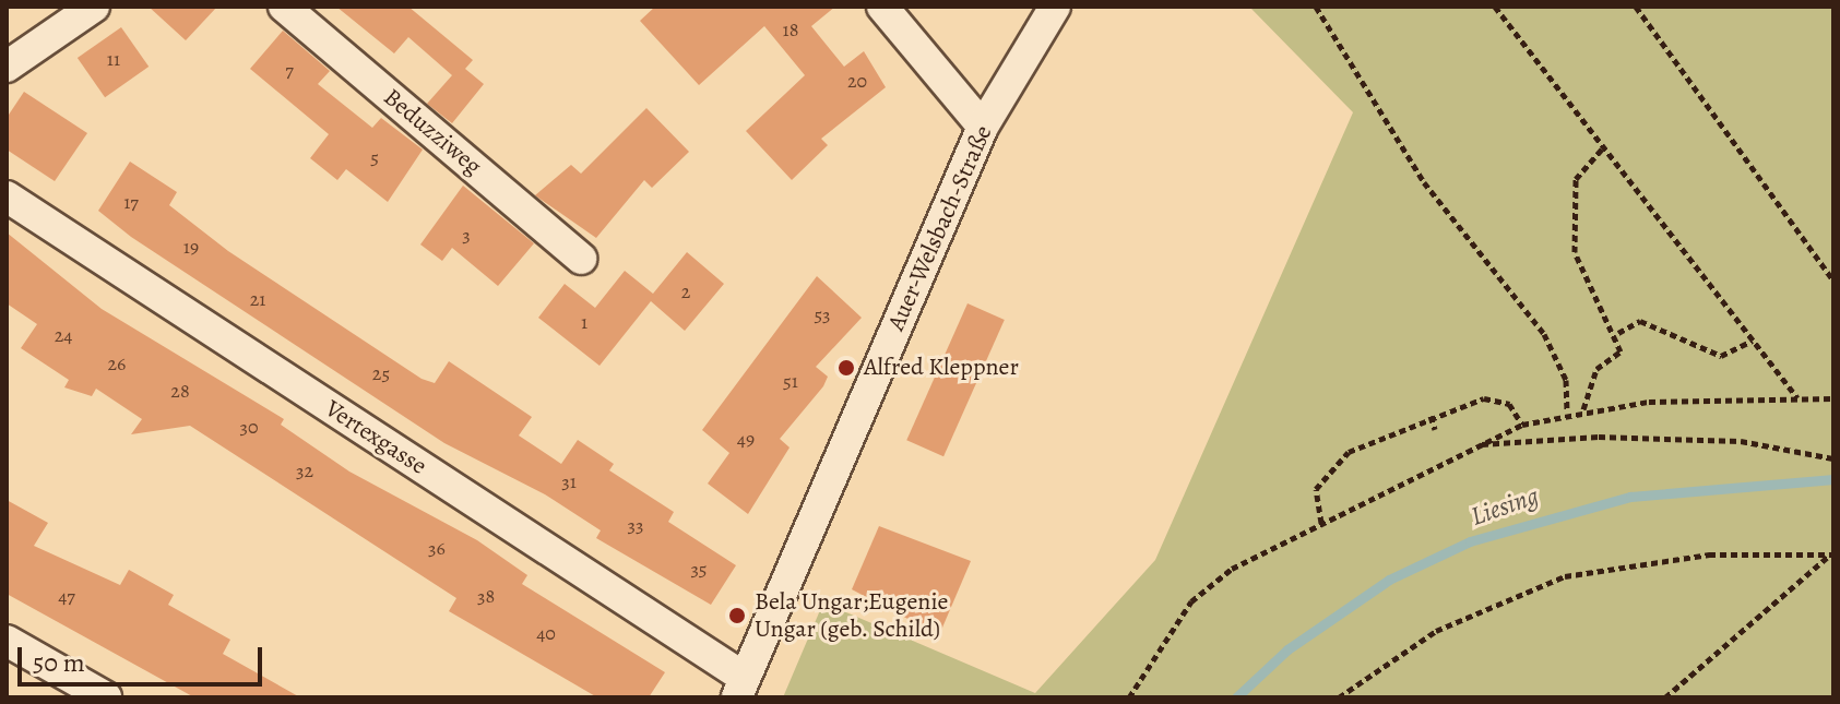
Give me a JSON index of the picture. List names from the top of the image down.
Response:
{
  "streets": {
    "street": ["Beduzziweg", "Auer-Welsbach-Straße", "Vertexgasse"]
  },
  "crossings": [
    ["Auer-Welsbach-Straße", "Vertexgasse"]
  ],
  "water": ["Liesing"],
  "places": ["Alfred Kleppner", "Bela Ungar;Eugenie Ungar (geb. Schild)"],
  "house_numbers": [
    "18",
    "11",
    "7",
    "20",
    "5",
    "17",
    "3",
    "19",
    "2",
    "21",
    "53",
    "1",
    "24",
    "26",
    "25",
    "51",
    "28",
    "30",
    "49",
    "32",
    "31",
    "33",
    "36",
    "35",
    "47",
    "38",
    "40"
  ],
  "scale_bar": "50 m"
}
